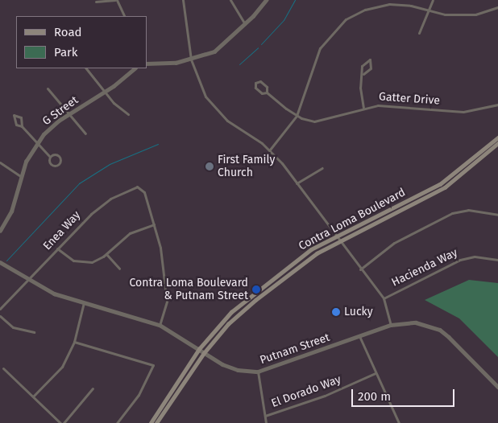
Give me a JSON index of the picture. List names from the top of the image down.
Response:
{
  "streets": {
    "main road": ["Contra Loma Boulevard"],
    "street": [
      "Gatter Drive",
      "G Street",
      "Enea Way",
      "Hacienda Way",
      "Putnam Street",
      "El Dorado Way"
    ]
  },
  "crossings": [
    ["Contra Loma Boulevard", "Putnam Street"],
    ["Enea Way", "Putnam Street"]
  ],
  "places": ["First Family Church", "Contra Loma Boulevard & Putnam Street", "Lucky"],
  "legend": ["Road", "Park"],
  "scale_bar": "200 m"
}
